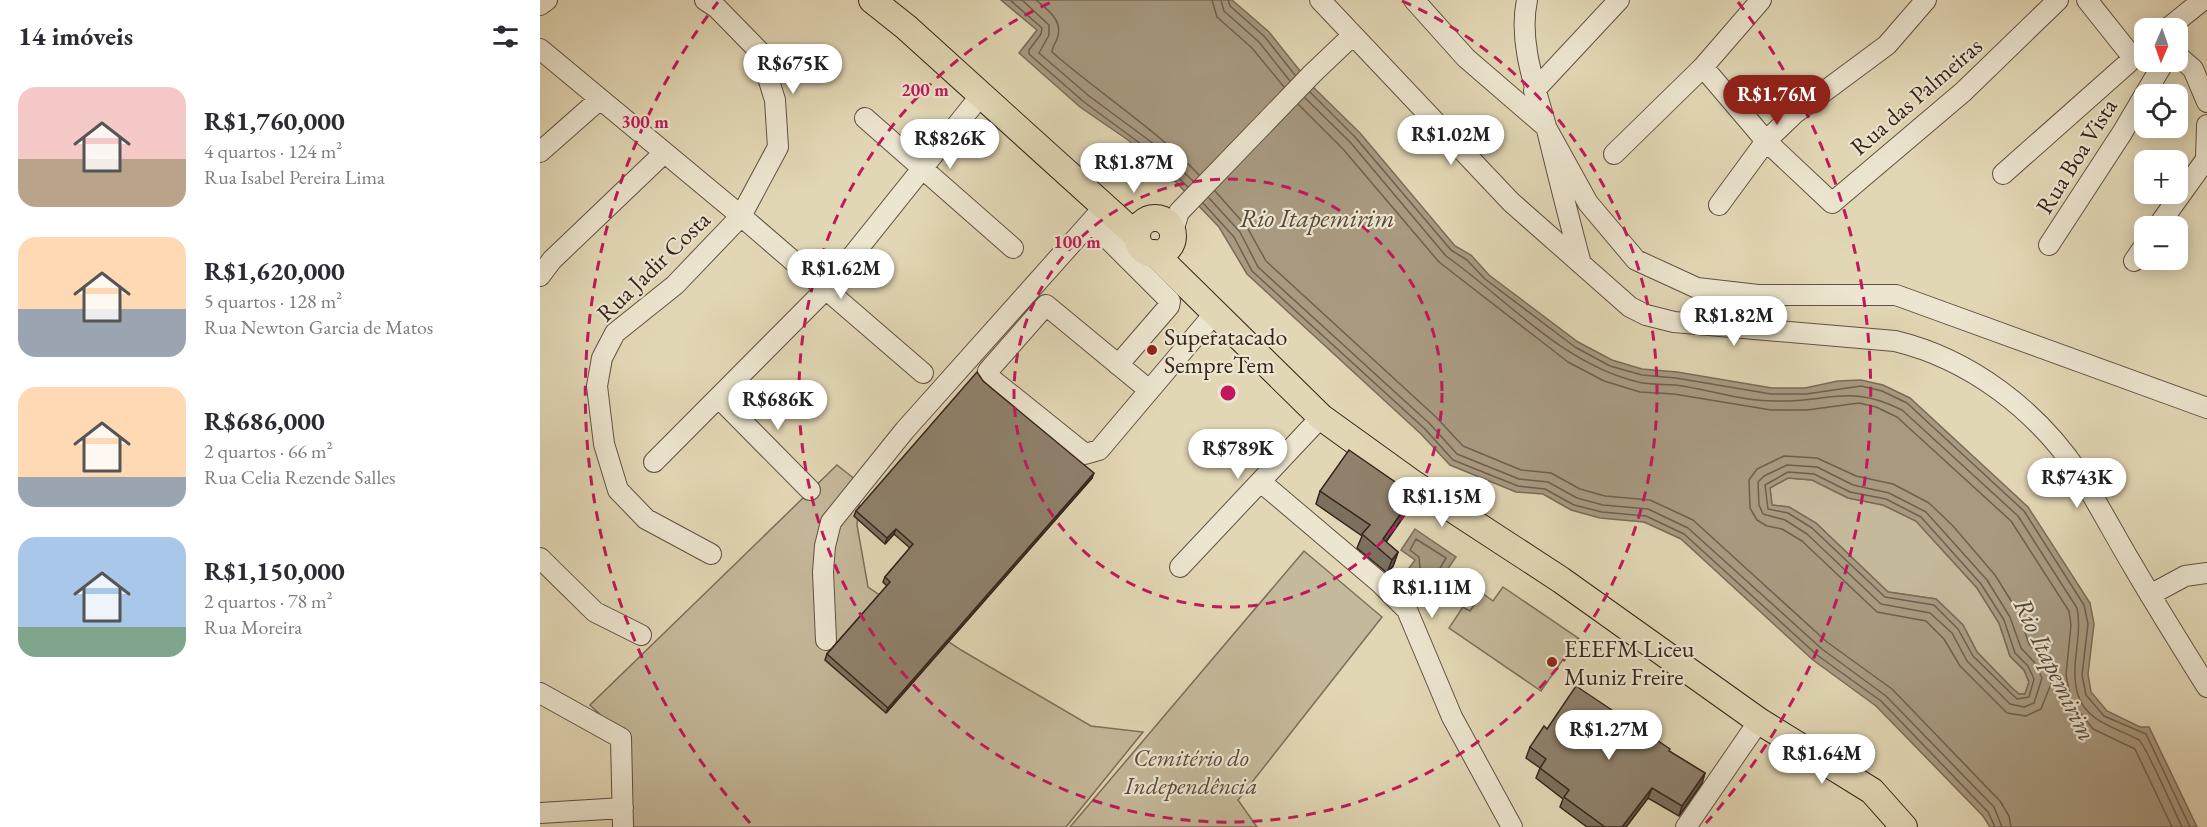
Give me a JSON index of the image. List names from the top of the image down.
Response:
{
  "streets": {
    "street": ["Rua das Palmeiras", "Rua Boa Vista", "Rua Jadir Costa"]
  },
  "water": ["Rio Itapemirim"],
  "parks": ["Cemitério do Independência"],
  "places": ["Superatacado SempreTem", "EEEFM Liceu Muniz Freire"],
  "north": "bottom",
  "page": {
    "heading": "14 imóveis",
    "map_buttons": ["+", "−"],
    "price": [
      "R$675K",
      "R$1.76M",
      "R$1.02M",
      "R$826K",
      "R$1.87M",
      "R$1.62M",
      "R$1.82M",
      "R$686K",
      "R$789K",
      "R$743K",
      "R$1.15M",
      "R$1.11M",
      "R$1.27M",
      "R$1.64M"
    ],
    "list": [
      {
        "name": "R$1,760,000",
        "note": "4 quartos · 124 m² · Rua Isabel Pereira Lima"
      },
      {
        "name": "R$1,620,000",
        "note": "5 quartos · 128 m² · Rua Newton Garcia de Matos"
      },
      {
        "name": "R$686,000",
        "note": "2 quartos · 66 m² · Rua Celia Rezende Salles"
      },
      {
        "name": "R$1,150,000",
        "note": "2 quartos · 78 m² · Rua Moreira"
      }
    ]
  },
  "rings": ["200 m", "300 m", "100 m"]
}
